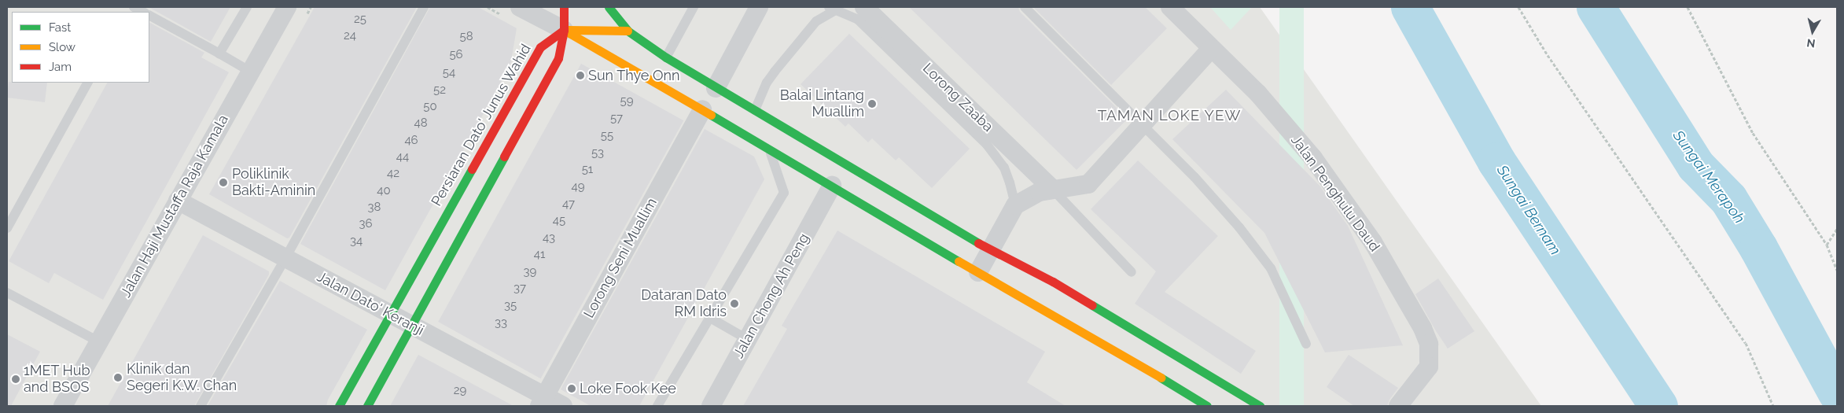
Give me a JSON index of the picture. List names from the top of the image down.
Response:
{
  "streets": {
    "main road": ["Persiaran Dato' Junus Wahid"],
    "street": [
      "Lorong Zaaba",
      "Jalan Penghulu Daud",
      "Jalan Haji Mustaffa Raja Kamala",
      "Lorong Seni Muallim",
      "Jalan Chong Ah Peng",
      "Jalan Dato' Keranji"
    ]
  },
  "crossings": [
    ["Persiaran Dato' Junus Wahid", "Jalan Dato' Keranji"],
    ["Jalan Haji Mustaffa Raja Kamala", "Jalan Dato' Keranji"],
    ["Lorong Seni Muallim", "Jalan Dato' Keranji"]
  ],
  "districts": ["TAMAN LOKE YEW"],
  "water": ["Sungai Merapoh", "Sungai Bernam"],
  "places": [
    "Sun Thye Onn",
    "Balai Lintang Muallim",
    "Poliklinik Bakti-Aminin",
    "Dataran Dato RM Idris",
    "Klinik dan Segeri K.W. Chan",
    "1MET Hub and BSOS",
    "Loke Fook Kee"
  ],
  "house_numbers": [
    "25",
    "24",
    "58",
    "56",
    "54",
    "52",
    "59",
    "50",
    "57",
    "48",
    "55",
    "46",
    "53",
    "44",
    "51",
    "42",
    "49",
    "40",
    "47",
    "38",
    "45",
    "36",
    "43",
    "34",
    "41",
    "39",
    "37",
    "35",
    "33",
    "29"
  ],
  "legend": ["Fast", "Slow", "Jam"],
  "north": "bottom"
}
